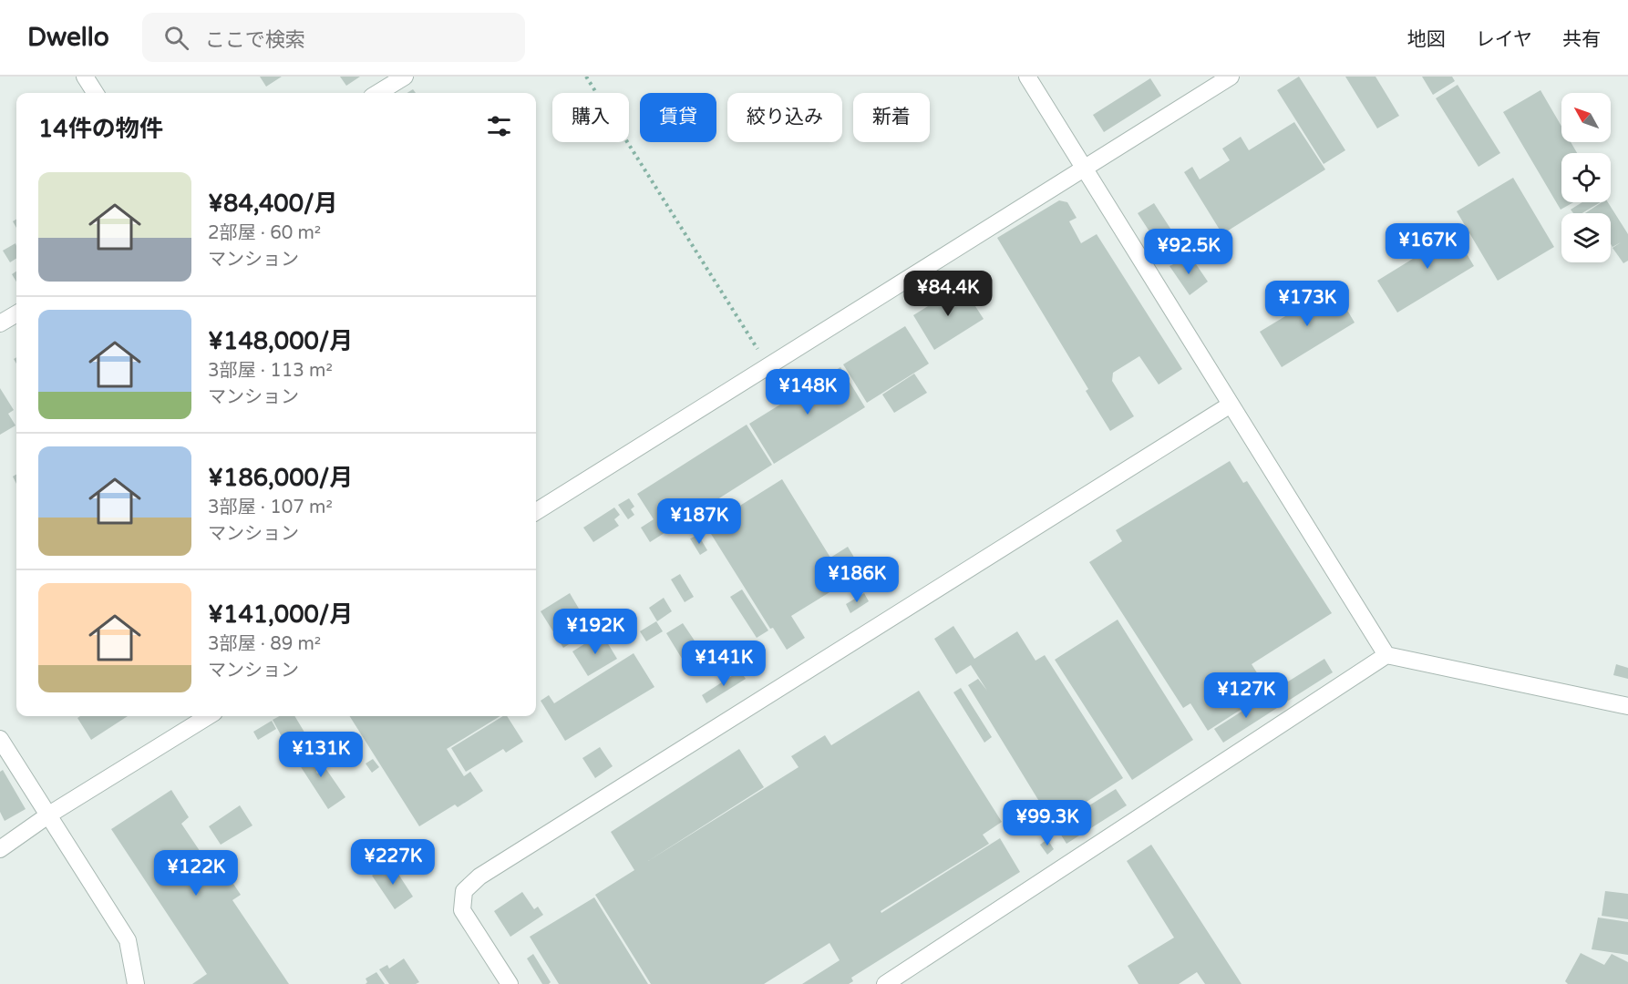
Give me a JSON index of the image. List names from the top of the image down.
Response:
{
  "north": "top left",
  "page": {
    "header": "Dwello",
    "search": "ここで検索",
    "nav": ["地図", "レイヤ", "共有"],
    "chip": [
      "購入",
      "賃貸",
      "絞り込み",
      "新着"
    ],
    "heading": "14件の物件",
    "list": [
      {
        "name": "¥84,400/月",
        "note": "2部屋 · 60 m² · マンション"
      },
      {
        "name": "¥148,000/月",
        "note": "3部屋 · 113 m² · マンション"
      },
      {
        "name": "¥186,000/月",
        "note": "3部屋 · 107 m² · マンション"
      },
      {
        "name": "¥141,000/月",
        "note": "3部屋 · 89 m² · マンション"
      }
    ],
    "price": [
      "¥167K",
      "¥92.5K",
      "¥84.4K",
      "¥173K",
      "¥148K",
      "¥187K",
      "¥186K",
      "¥192K",
      "¥141K",
      "¥127K",
      "¥131K",
      "¥99.3K",
      "¥227K",
      "¥122K"
    ]
  }
}
